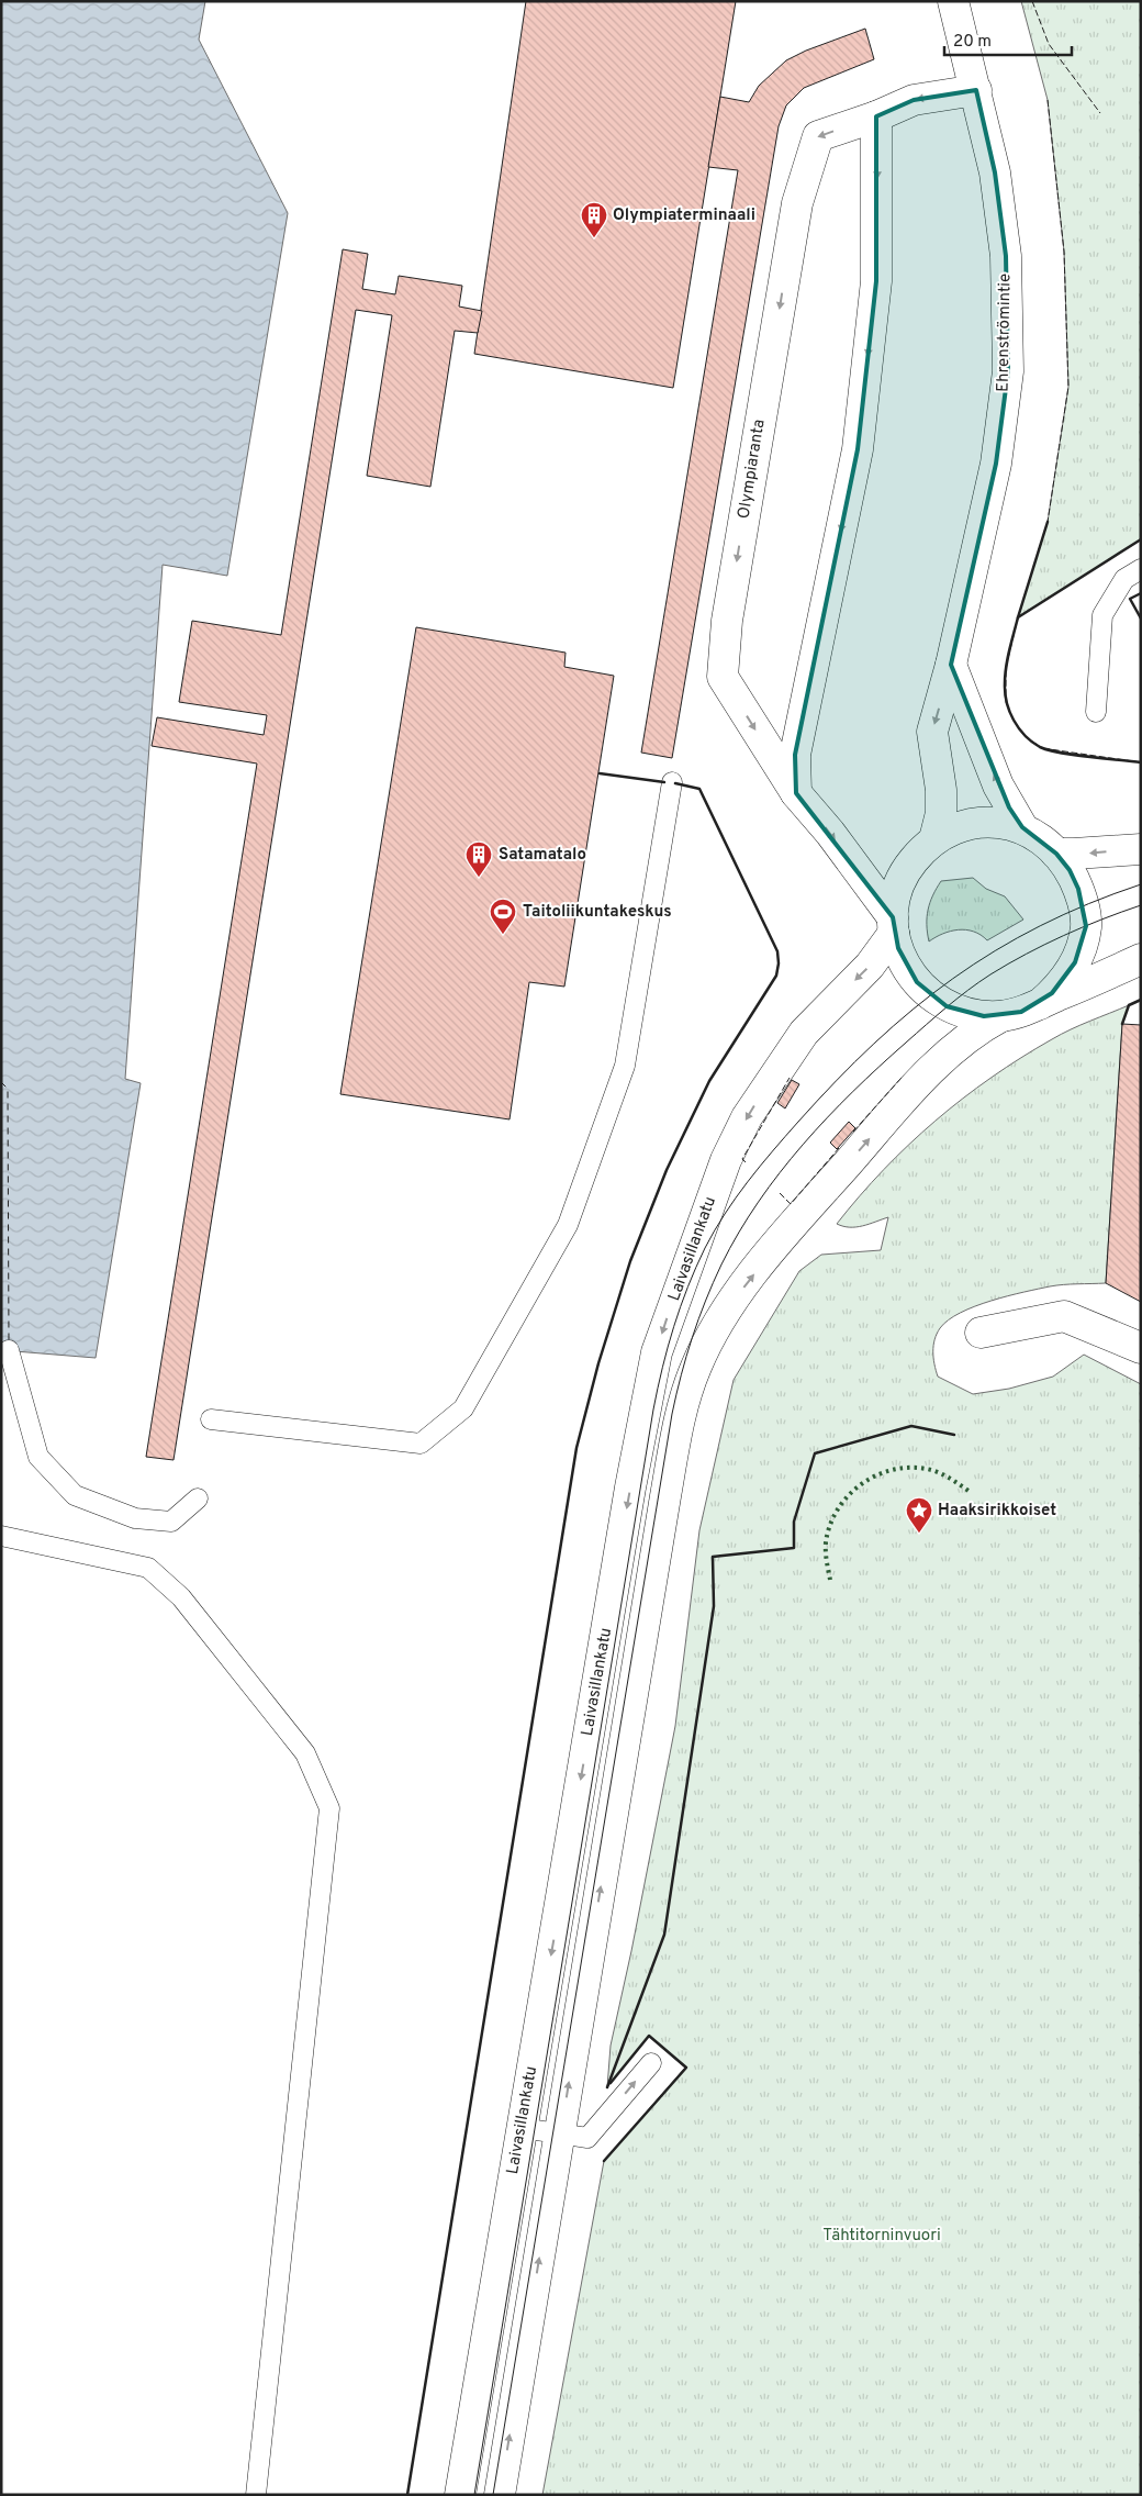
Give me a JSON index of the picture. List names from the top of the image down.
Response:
{
  "streets": {
    "main road": ["Ehrenströmintie", "Olympiaranta", "Laivasillankatu"]
  },
  "crossings": [
    ["Ehrenströmintie", "Olympiaranta"],
    ["Ehrenströmintie", "Laivasillankatu"],
    ["Olympiaranta", "Laivasillankatu"]
  ],
  "parks": ["Tähtitorninvuori"],
  "places": {
    "building": ["Olympiaterminaali", "Satamatalo"],
    "sports": ["Taitoliikuntakeskus"],
    "place": ["Haaksirikkoiset"]
  },
  "scale_bar": "20 m"
}
